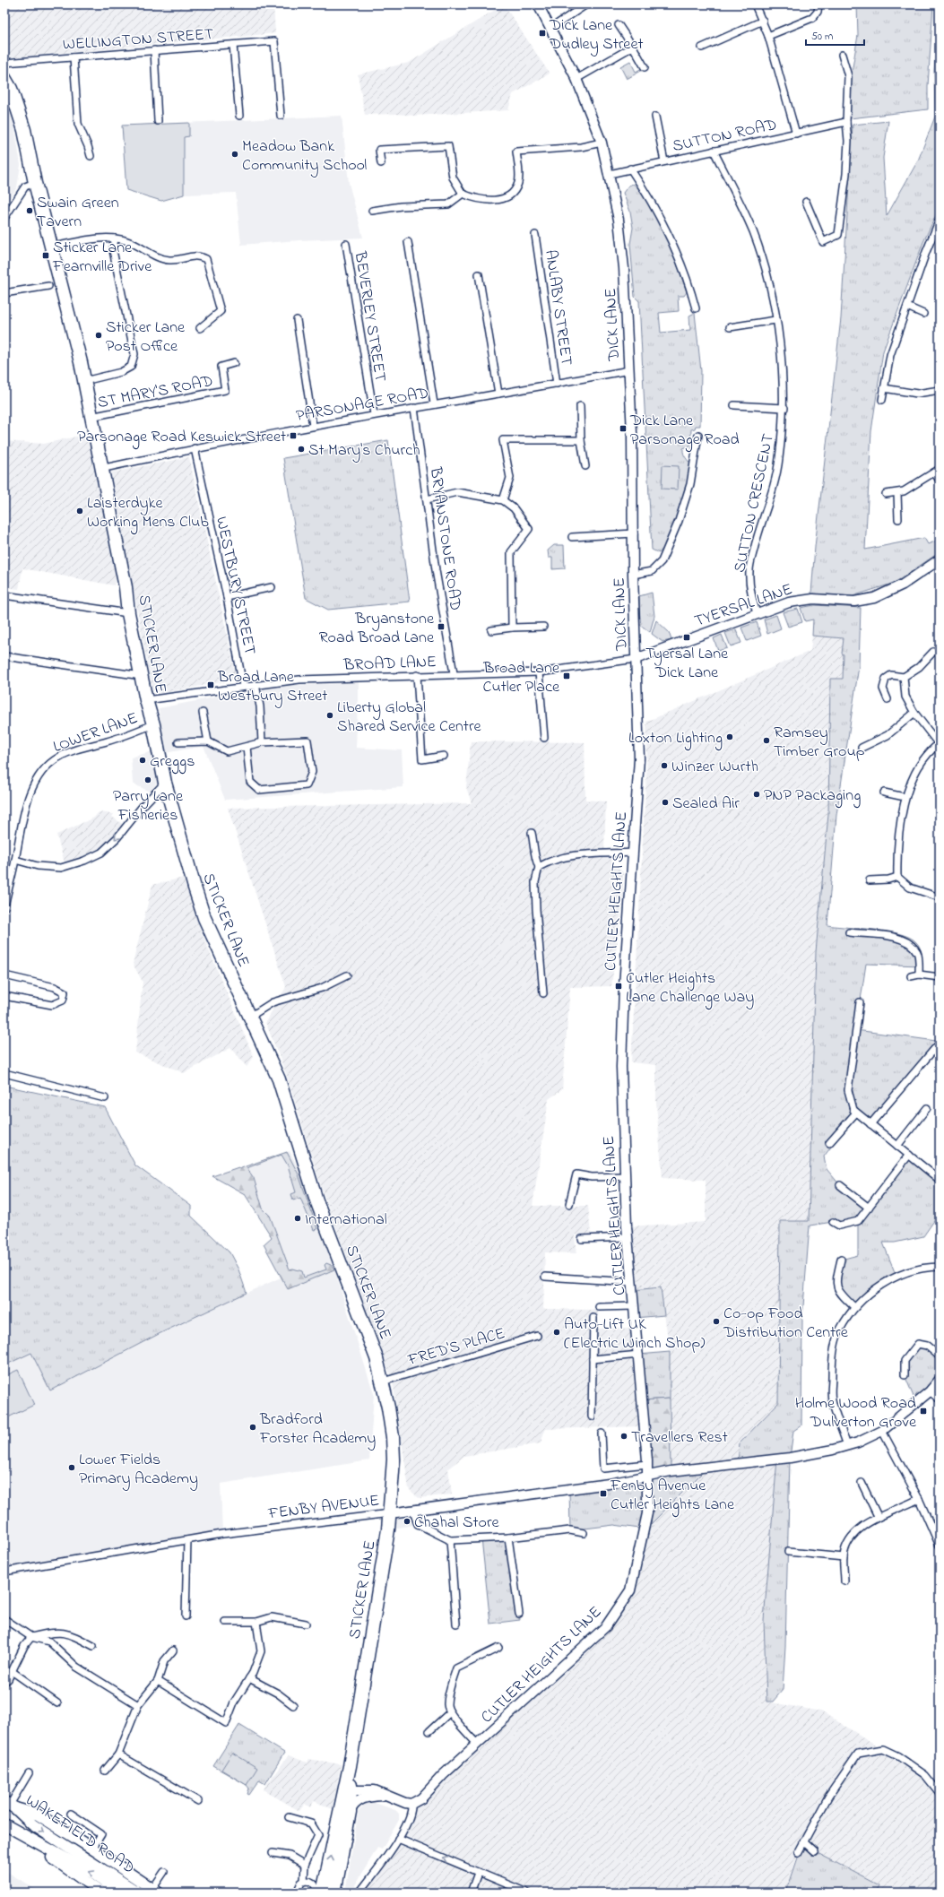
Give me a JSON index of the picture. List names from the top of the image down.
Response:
{
  "streets": {
    "highway": ["STICKER LANE"],
    "main road": ["WAKEFIELD ROAD"],
    "street": [
      "WELLINGTON STREET",
      "SUTTON ROAD",
      "ANLABY STREET",
      "BEVERLEY STREET",
      "DICK LANE",
      "ST MARY'S ROAD",
      "PARSONAGE ROAD",
      "SUTTON CRESCENT",
      "BRYANSTONE ROAD",
      "WESTBURY STREET",
      "TYERSAL LANE",
      "BROAD LANE",
      "LOWER LANE",
      "CUTLER HEIGHTS LANE",
      "FRED'S PLACE",
      "FENBY AVENUE"
    ]
  },
  "crossings": [
    ["SUTTON ROAD", "DICK LANE"],
    ["SUTTON ROAD", "SUTTON CRESCENT"],
    ["ANLABY STREET", "PARSONAGE ROAD"],
    ["BEVERLEY STREET", "PARSONAGE ROAD"],
    ["DICK LANE", "PARSONAGE ROAD"],
    ["DICK LANE", "TYERSAL LANE"],
    ["DICK LANE", "BROAD LANE"],
    ["DICK LANE", "CUTLER HEIGHTS LANE"],
    ["ST MARY'S ROAD", "STICKER LANE"],
    ["PARSONAGE ROAD", "BRYANSTONE ROAD"],
    ["PARSONAGE ROAD", "WESTBURY STREET"],
    ["PARSONAGE ROAD", "STICKER LANE"],
    ["SUTTON CRESCENT", "TYERSAL LANE"],
    ["BRYANSTONE ROAD", "BROAD LANE"],
    ["WESTBURY STREET", "BROAD LANE"],
    ["TYERSAL LANE", "BROAD LANE"],
    ["TYERSAL LANE", "CUTLER HEIGHTS LANE"],
    ["STICKER LANE", "BROAD LANE"],
    ["STICKER LANE", "LOWER LANE"],
    ["STICKER LANE", "FRED'S PLACE"],
    ["STICKER LANE", "FENBY AVENUE"],
    ["BROAD LANE", "CUTLER HEIGHTS LANE"],
    ["CUTLER HEIGHTS LANE", "FENBY AVENUE"]
  ],
  "places": {
    "transit": [
      "Dick Lane Dudley Street",
      "Sticker Lane Fearnville Drive",
      "Dick Lane Parsonage Road",
      "Parsonage Road Keswick Street",
      "Bryanstone Road Broad Lane",
      "Tyersal Lane Dick Lane",
      "Broad Lane Cutler Place",
      "Broad Lane Westbury Street",
      "Cutler Heights Lane Challenge Way",
      "Holme Wood Road Dulverton Grove",
      "Fenby Avenue Cutler Heights Lane"
    ],
    "other": [
      "Meadow Bank Community School",
      "Swain Green Tavern",
      "Sticker Lane Post Office",
      "St Mary's Church",
      "Laisterdyke Working Mens Club",
      "Liberty Global Shared Service Centre",
      "Loxton Lighting",
      "Ramsey Timber Group",
      "Greggs",
      "Winzer Wurth",
      "Parry Lane Fisheries",
      "PNP Packaging",
      "Sealed Air",
      "International",
      "Co-op Food Distribution Centre",
      "Auto-Lift UK (Electric Winch Shop)",
      "Bradford Forster Academy",
      "Travellers Rest",
      "Lower Fields Primary Academy",
      "Chahal Store"
    ]
  },
  "scale_bar": "50 m"
}
